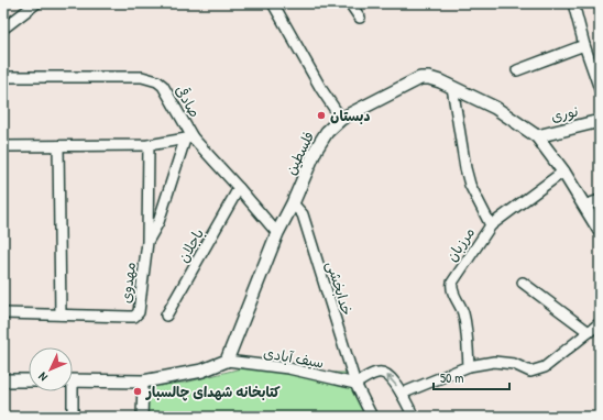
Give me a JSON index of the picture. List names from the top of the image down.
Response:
{
  "streets": {
    "street": [
      "صادقی",
      "نوری",
      "فلسطین",
      "مرزبان",
      "باجلان",
      "مهدوی",
      "خدابخشی",
      "سیف آبادی"
    ]
  },
  "crossings": [
    ["صادقی", "فلسطین"],
    ["صادقی", "باجلان"],
    ["نوری", "فلسطین"],
    ["فلسطین", "مرزبان"],
    ["فلسطین", "خدابخشی"],
    ["فلسطین", "سیف آبادی"],
    ["خدابخشی", "سیف آبادی"]
  ],
  "places": ["دبستان", "کتابخانه شهدای چالسبار"],
  "scale_bar": "50 m",
  "north": "bottom left"
}
